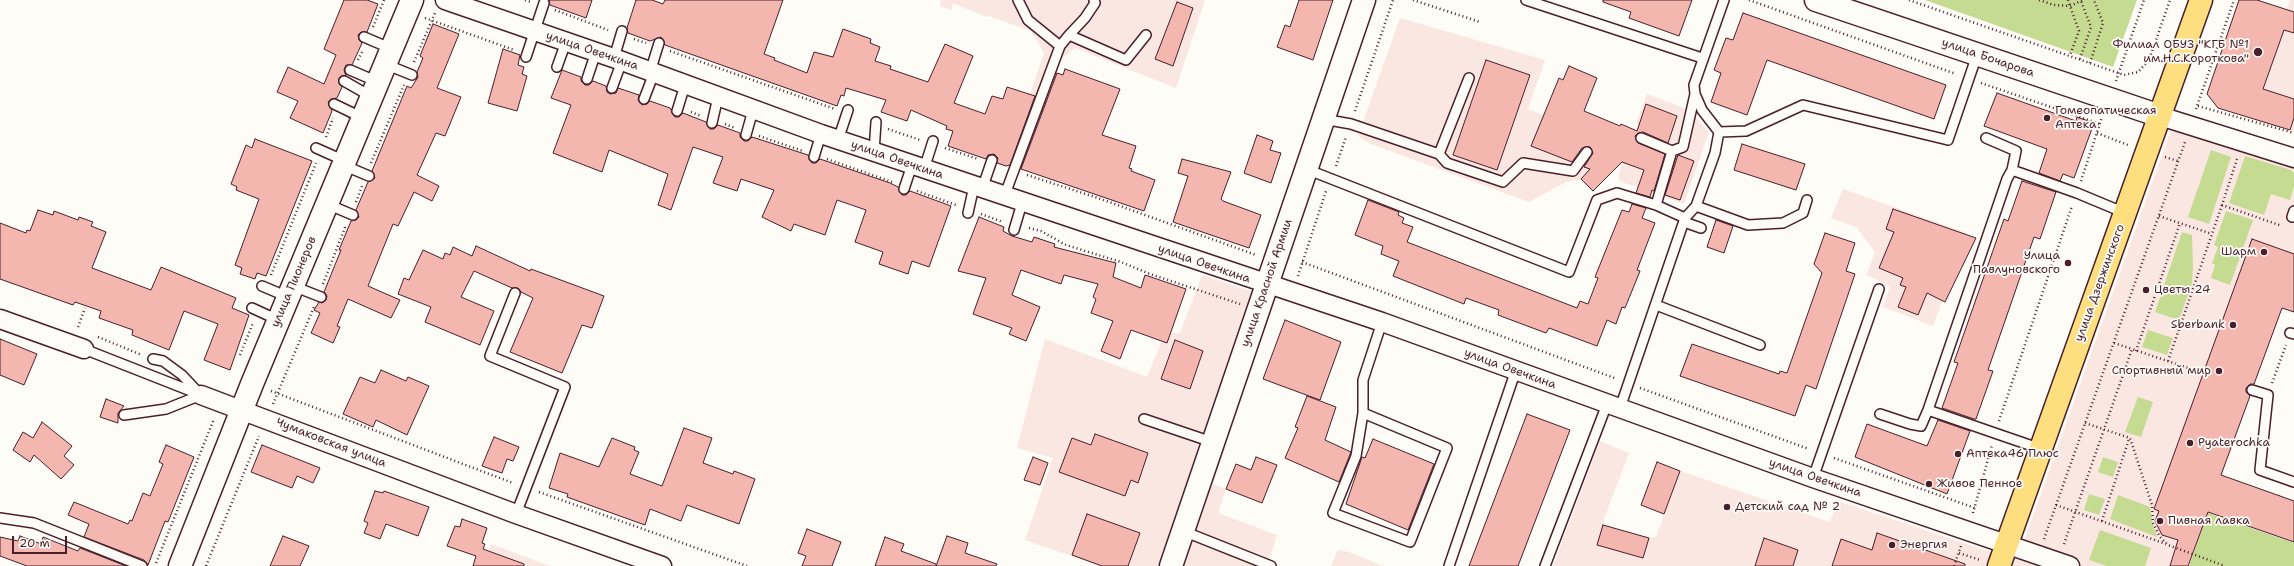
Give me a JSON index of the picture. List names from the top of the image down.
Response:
{
  "streets": {
    "main road": ["улица Дзержинского"],
    "street": [
      "улица Овечкина",
      "улица Бочарова",
      "улица Пионеров",
      "улица Красной Армии",
      "Чумаковская улица"
    ]
  },
  "crossings": [
    ["улица Овечкина", "улица Красной Армии"],
    ["улица Овечкина", "улица Дзержинского"],
    ["улица Бочарова", "улица Дзержинского"],
    ["улица Пионеров", "Чумаковская улица"]
  ],
  "places": [
    "Филиал ОБУЗ \"КГБ №1 им.Н.С.Короткова\"",
    "Гомеопатическая Аптека",
    "Шарм",
    "Улица Павлуновского",
    "Цветы 24",
    "Sberbank",
    "Спортивный мир",
    "Pyaterochka",
    "Аптека46 Плюс",
    "Живое Пенное",
    "Детский сад № 2",
    "Пивная лавка",
    "Энергия"
  ],
  "scale_bar": "20 m"
}
